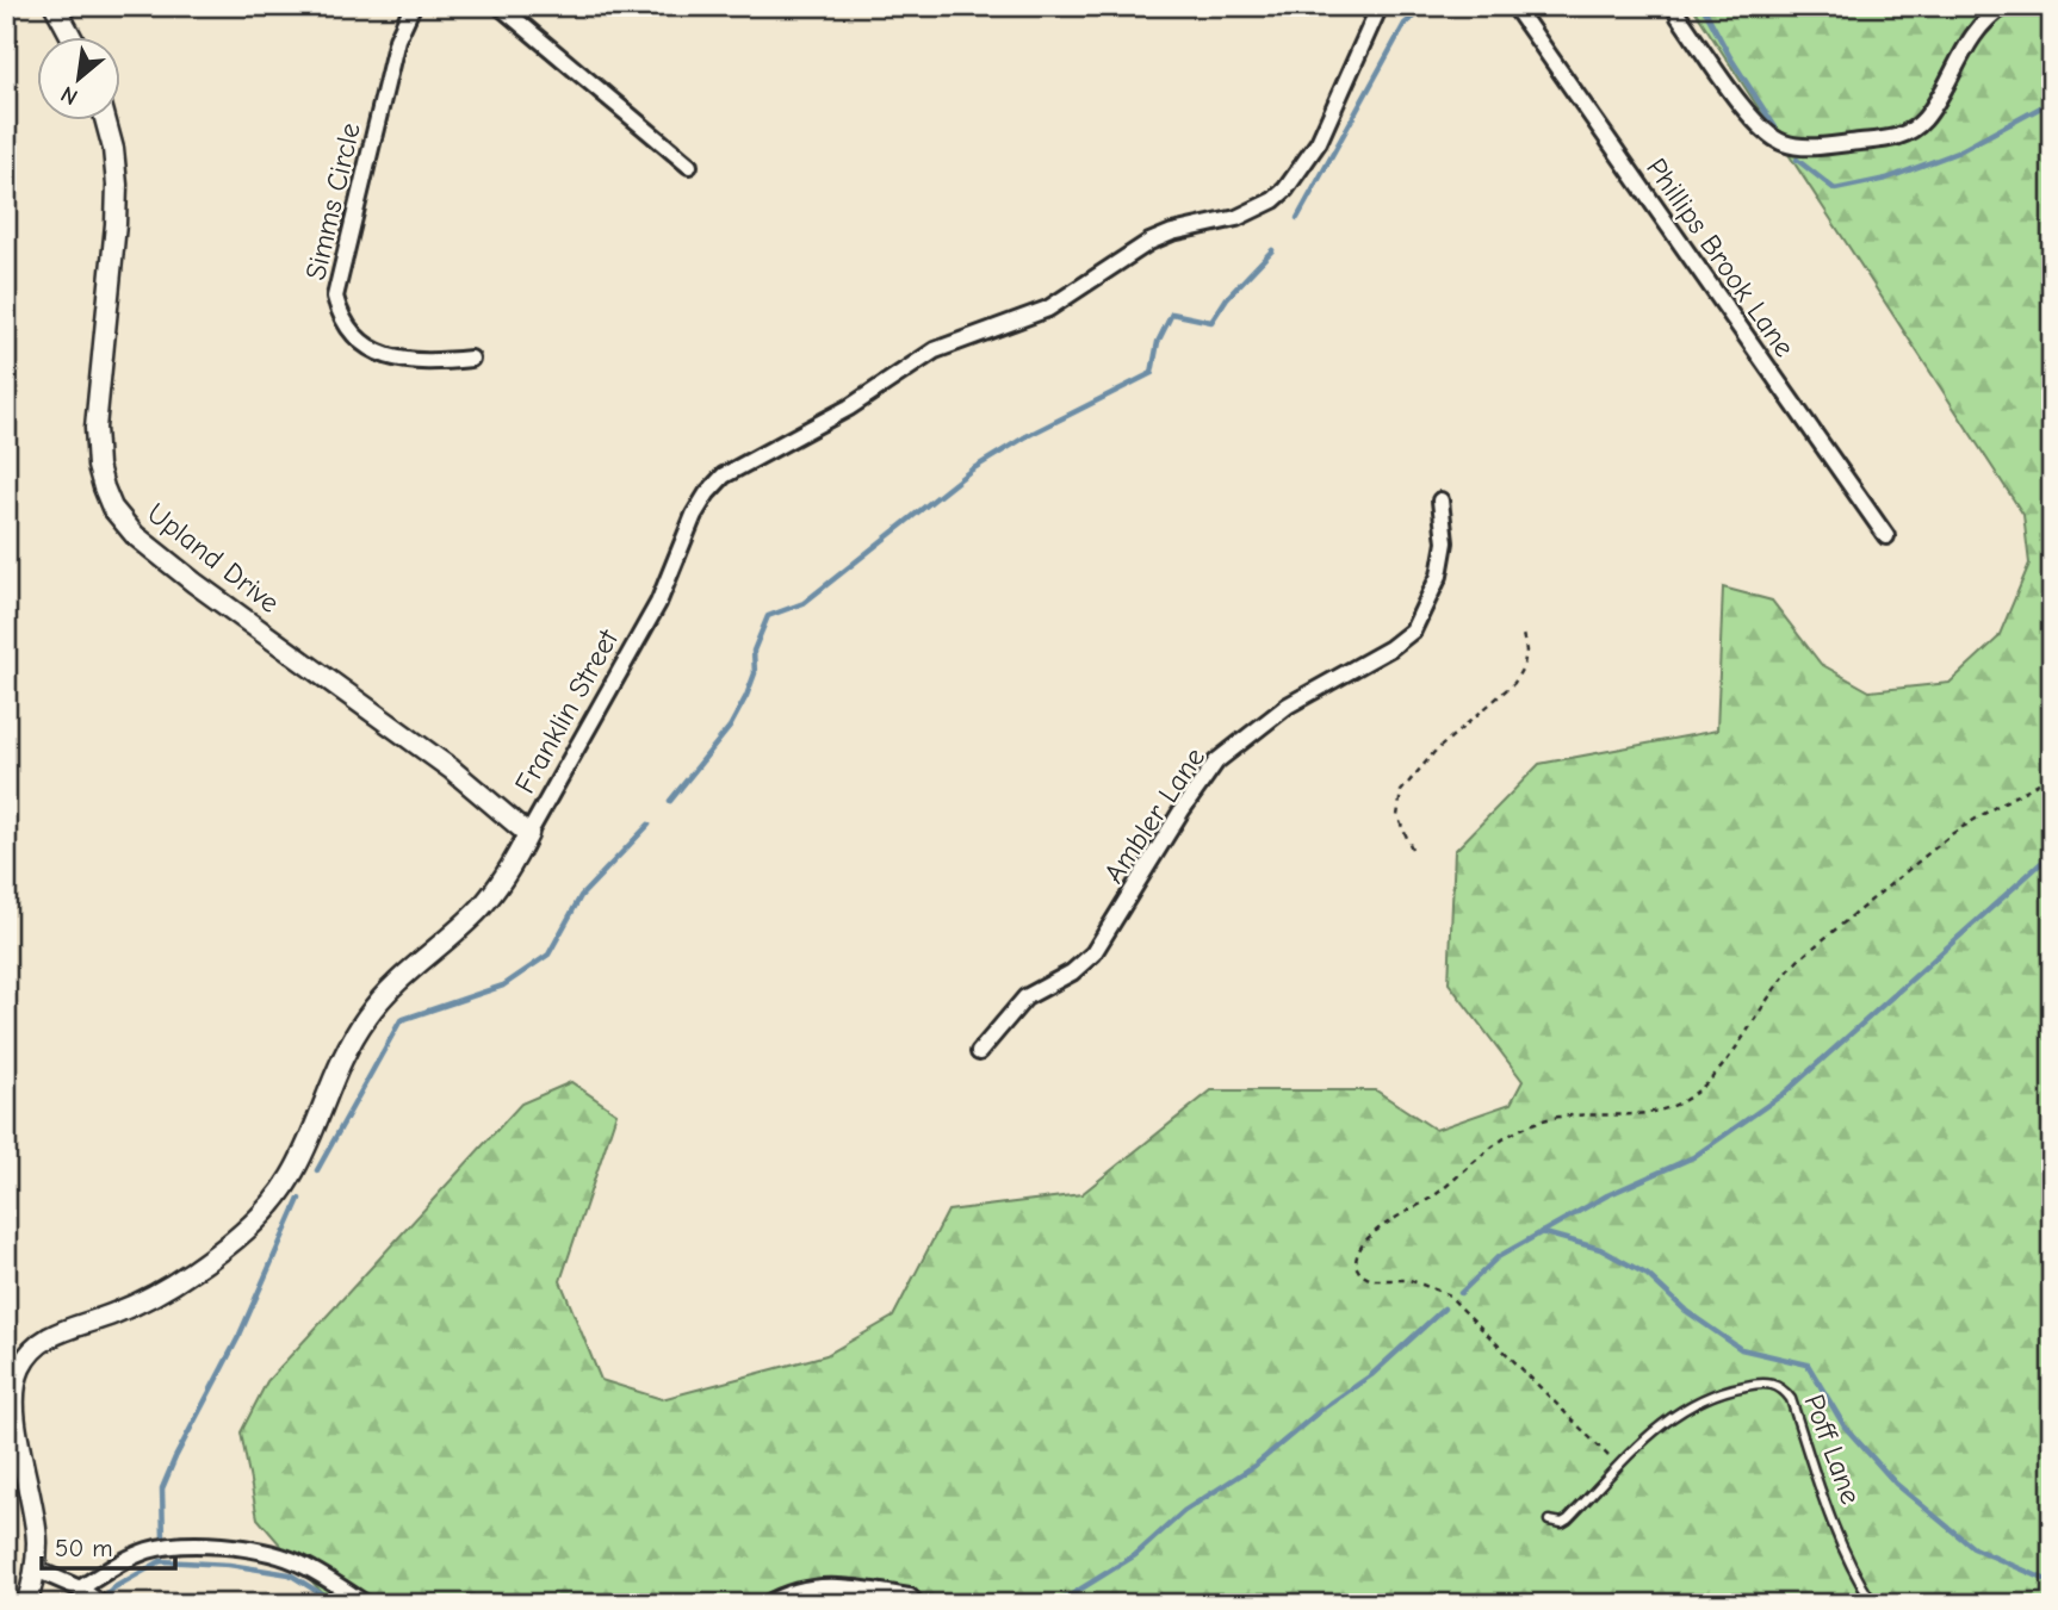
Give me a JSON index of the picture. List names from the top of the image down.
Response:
{
  "streets": {
    "street": [
      "Simms Circle",
      "Phillips Brook Lane",
      "Upland Drive",
      "Franklin Street",
      "Ambler Lane"
    ],
    "lane": ["Poff Lane"]
  },
  "crossings": [
    ["Upland Drive", "Franklin Street"]
  ],
  "scale_bar": "50 m",
  "north": "bottom left"
}
